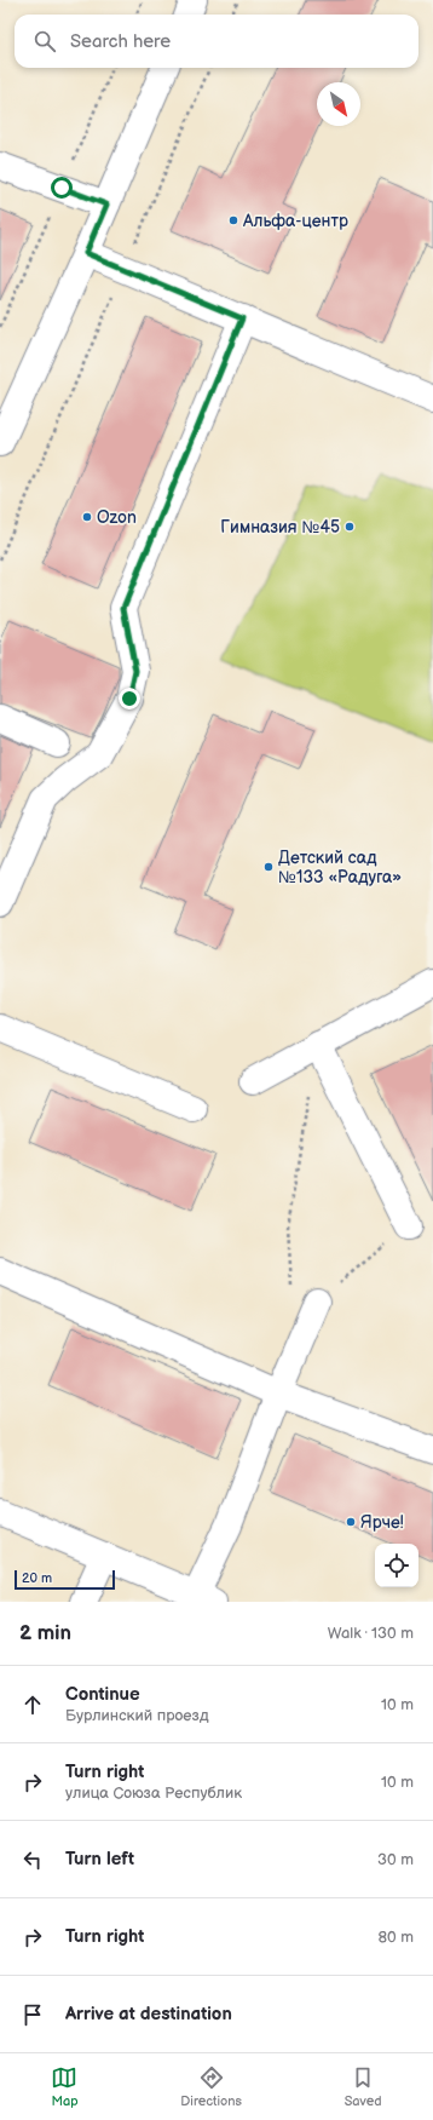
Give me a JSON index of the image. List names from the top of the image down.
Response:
{
  "places": [
    "Альфа-центр",
    "Ozon",
    "Гимназия №45",
    "Детский сад №133 «Радуга»",
    "Ярче!"
  ],
  "scale_bar": "20 m",
  "north": "bottom right",
  "page": {
    "search": "Search here",
    "scale": "20 m",
    "heading": ["2 min", "Walk · 130 m"],
    "list": [
      ["Continue", "Бурлинский проезд", "10 m"],
      ["Turn right", "улица Союза Республик", "10 m"],
      ["Turn left", "30 m"],
      ["Turn right", "80 m"],
      "Arrive at destination"
    ],
    "nav": ["Map", "Directions", "Saved"]
  }
}
